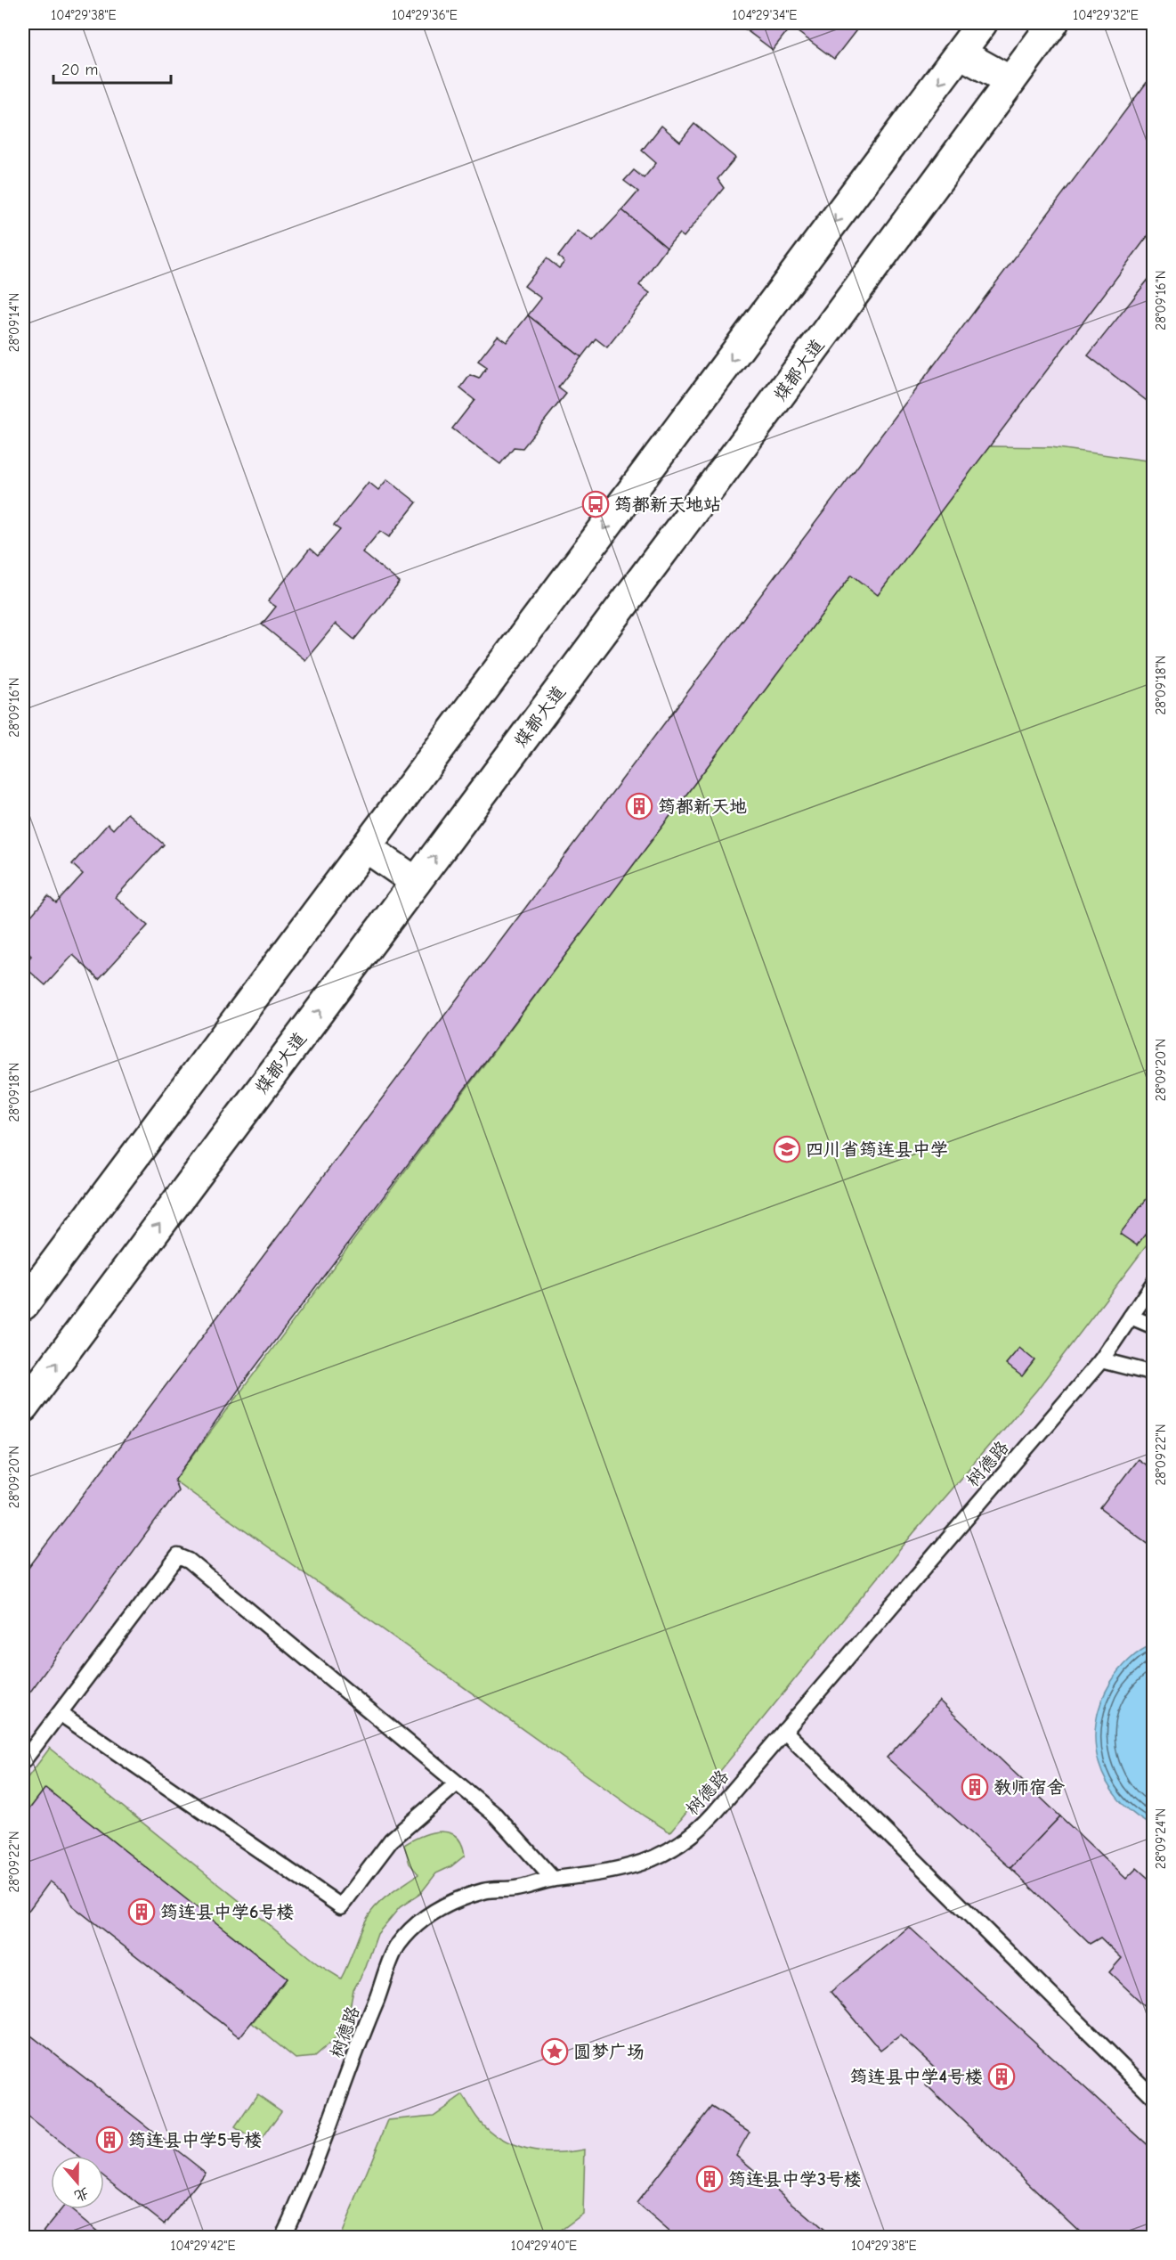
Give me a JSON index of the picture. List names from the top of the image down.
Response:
{
  "streets": {
    "main road": ["煤都大道"],
    "lane": ["树德路"]
  },
  "places": {
    "bus stop": ["筠都新天地站"],
    "building": [
      "筠都新天地",
      "教师宿舍",
      "筠连县中学6号楼",
      "筠连县中学4号楼",
      "筠连县中学5号楼",
      "筠连县中学3号楼"
    ],
    "school or university": ["四川省筠连县中学"],
    "place": ["圆梦广场"]
  },
  "scale_bar": "20 m",
  "north": "bottom",
  "coordinates": [
    "104°29'38\"E",
    "104°29'36\"E",
    "104°29'34\"E",
    "104°29'32\"E",
    "28°09'16\"N",
    "28°09'14\"N",
    "28°09'18\"N",
    "28°09'20\"N",
    "28°09'22\"N",
    "28°09'24\"N",
    "104°29'42\"E",
    "104°29'40\"E"
  ]
}
